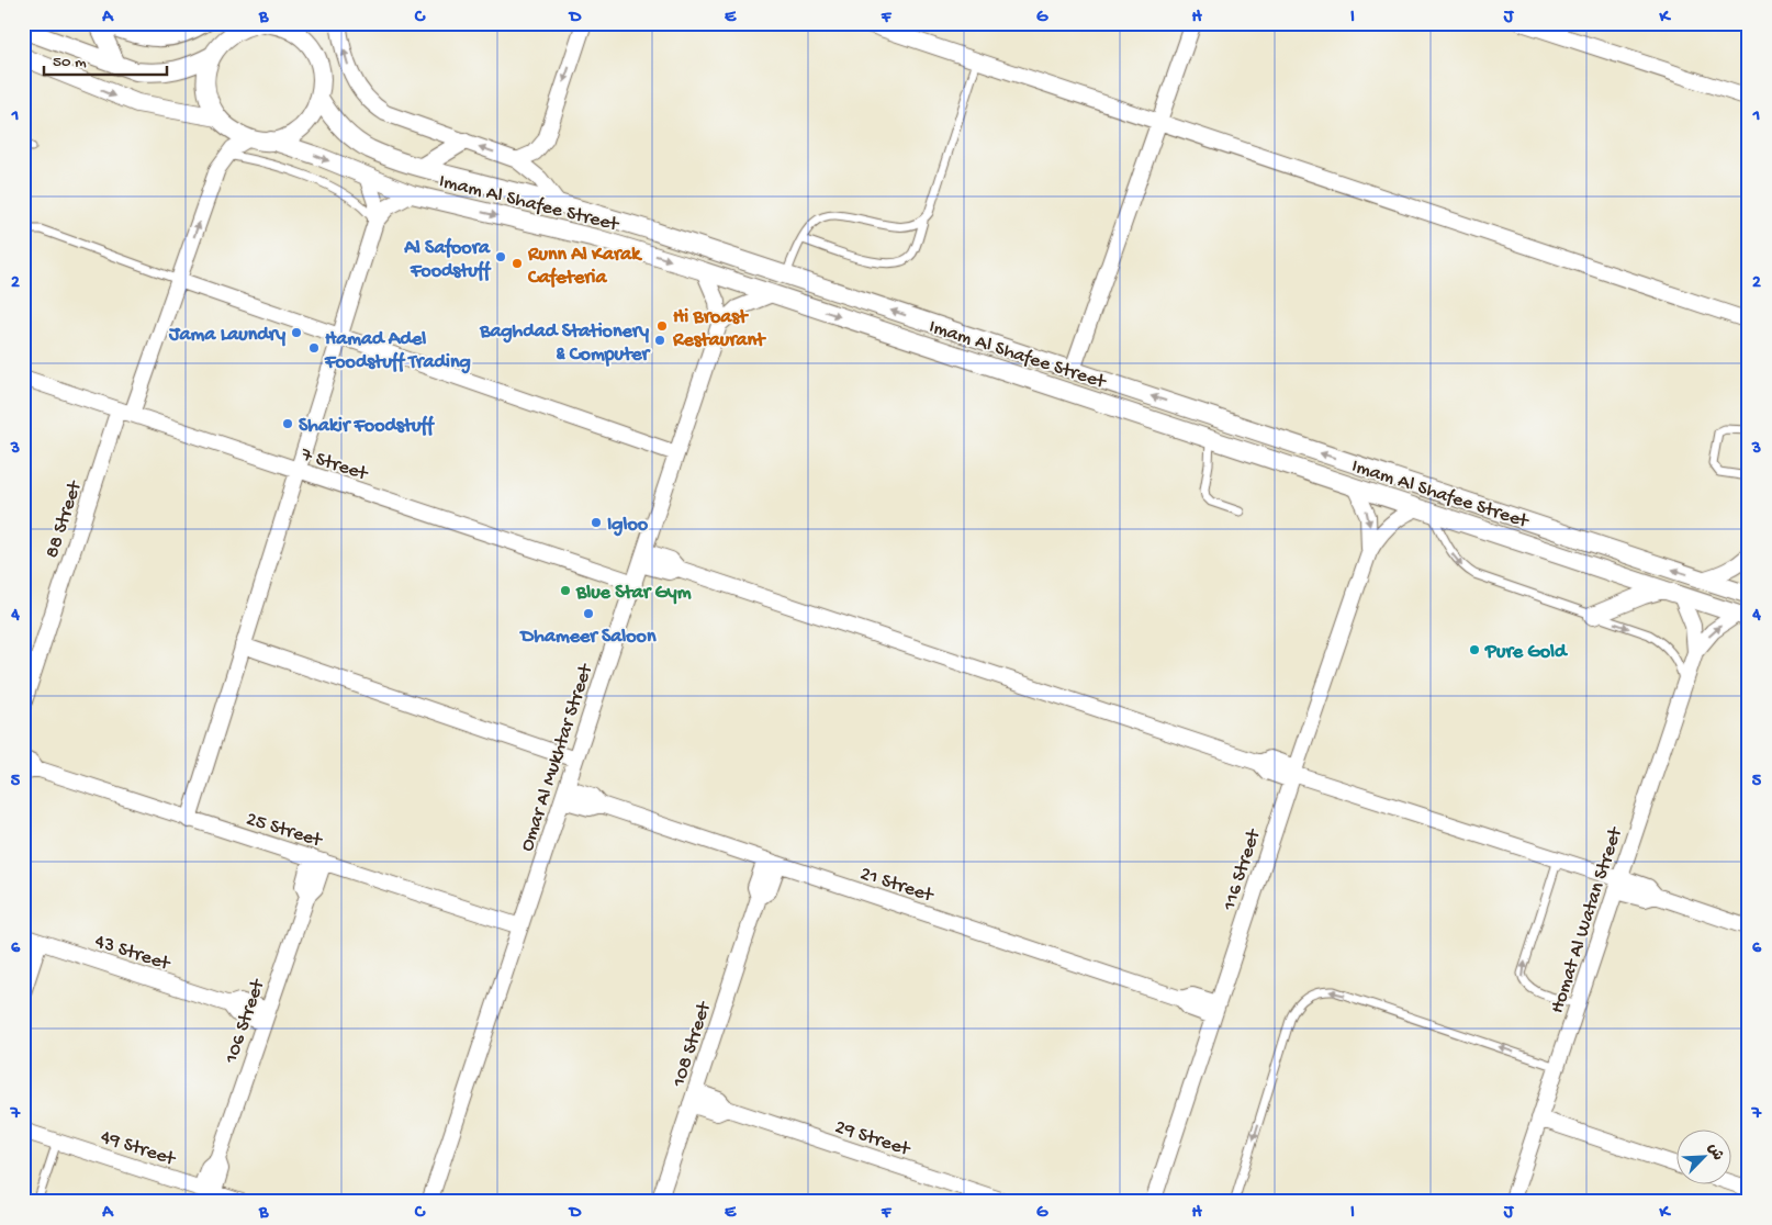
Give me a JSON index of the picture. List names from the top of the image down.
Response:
{
  "streets": {
    "street": [
      "Imam Al Shafee Street",
      "7 Street",
      "88 Street",
      "Omar Al Mukhtar Street",
      "25 Street",
      "116 Street",
      "21 Street",
      "Homat Al Watan Street",
      "43 Street",
      "106 Street",
      "108 Street",
      "29 Street",
      "49 Street"
    ]
  },
  "crossings": [
    ["Imam Al Shafee Street", "Omar Al Mukhtar Street"],
    ["Imam Al Shafee Street", "116 Street"],
    ["Imam Al Shafee Street", "Homat Al Watan Street"],
    ["7 Street", "88 Street"],
    ["7 Street", "Omar Al Mukhtar Street"],
    ["Omar Al Mukhtar Street", "25 Street"],
    ["Omar Al Mukhtar Street", "21 Street"],
    ["25 Street", "106 Street"],
    ["116 Street", "21 Street"],
    ["21 Street", "108 Street"],
    ["43 Street", "106 Street"],
    ["106 Street", "49 Street"],
    ["108 Street", "29 Street"]
  ],
  "places": [
    "Al Safoora Foodstuff",
    "Runn Al Karak Cafeteria",
    "Hi Broast Restaurant",
    "Jama Laundry",
    "Baghdad Stationery & Computer",
    "Hamad Adel Foodstuff Trading",
    "Shakir Foodstuff",
    "Igloo",
    "Blue Star Gym",
    "Dhameer Saloon",
    "Pure Gold"
  ],
  "scale_bar": "50 m",
  "north": "top right",
  "grid": {
    "columns": [
      "A",
      "B",
      "C",
      "D",
      "E",
      "F",
      "G",
      "H",
      "I",
      "J",
      "K"
    ],
    "rows": [
      "1",
      "2",
      "3",
      "4",
      "5",
      "6",
      "7"
    ]
  }
}
